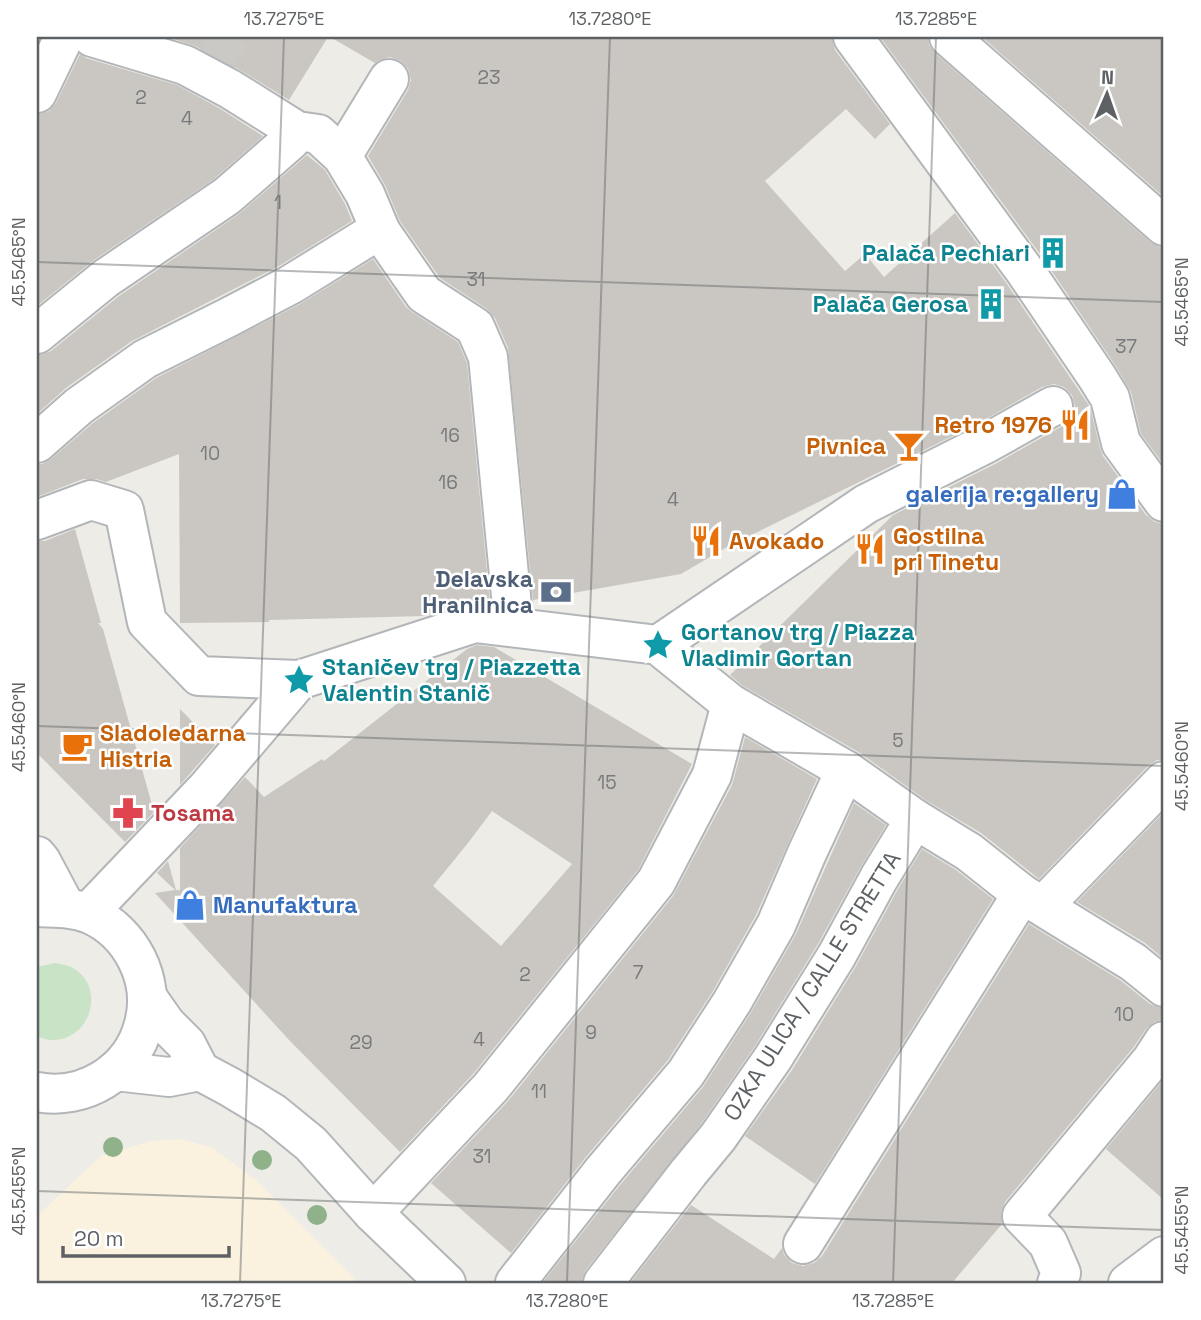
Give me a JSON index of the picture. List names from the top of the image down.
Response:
{
  "streets": {
    "street": ["OZKA ULICA / CALLE STRETTA"]
  },
  "places": {
    "building": ["Palača Pechiari", "Palača Gerosa"],
    "restaurant": ["Retro 1976", "Avokado", "Gostilna pri Tinetu"],
    "bar": ["Pivnica"],
    "shop": ["galerija re:gallery", "Manufaktura"],
    "bank": ["Delavska Hranilnica"],
    "place": ["Gortanov trg / Piazza Vladimir Gortan", "Staničev trg / Piazzetta Valentin Stanič"],
    "cafe": ["Sladoledarna Histria"],
    "pharmacy": ["Tosama"]
  },
  "house_numbers": [
    "23",
    "2",
    "4",
    "1",
    "31",
    "37",
    "16",
    "10",
    "16",
    "4",
    "5",
    "15",
    "7",
    "2",
    "10",
    "9",
    "4",
    "29",
    "11",
    "31"
  ],
  "scale_bar": "20 m",
  "north": "top",
  "coordinates": [
    "13.7275°E",
    "13.7280°E",
    "13.7285°E",
    "45.5465°N",
    "45.5460°N",
    "45.5455°N"
  ]
}
